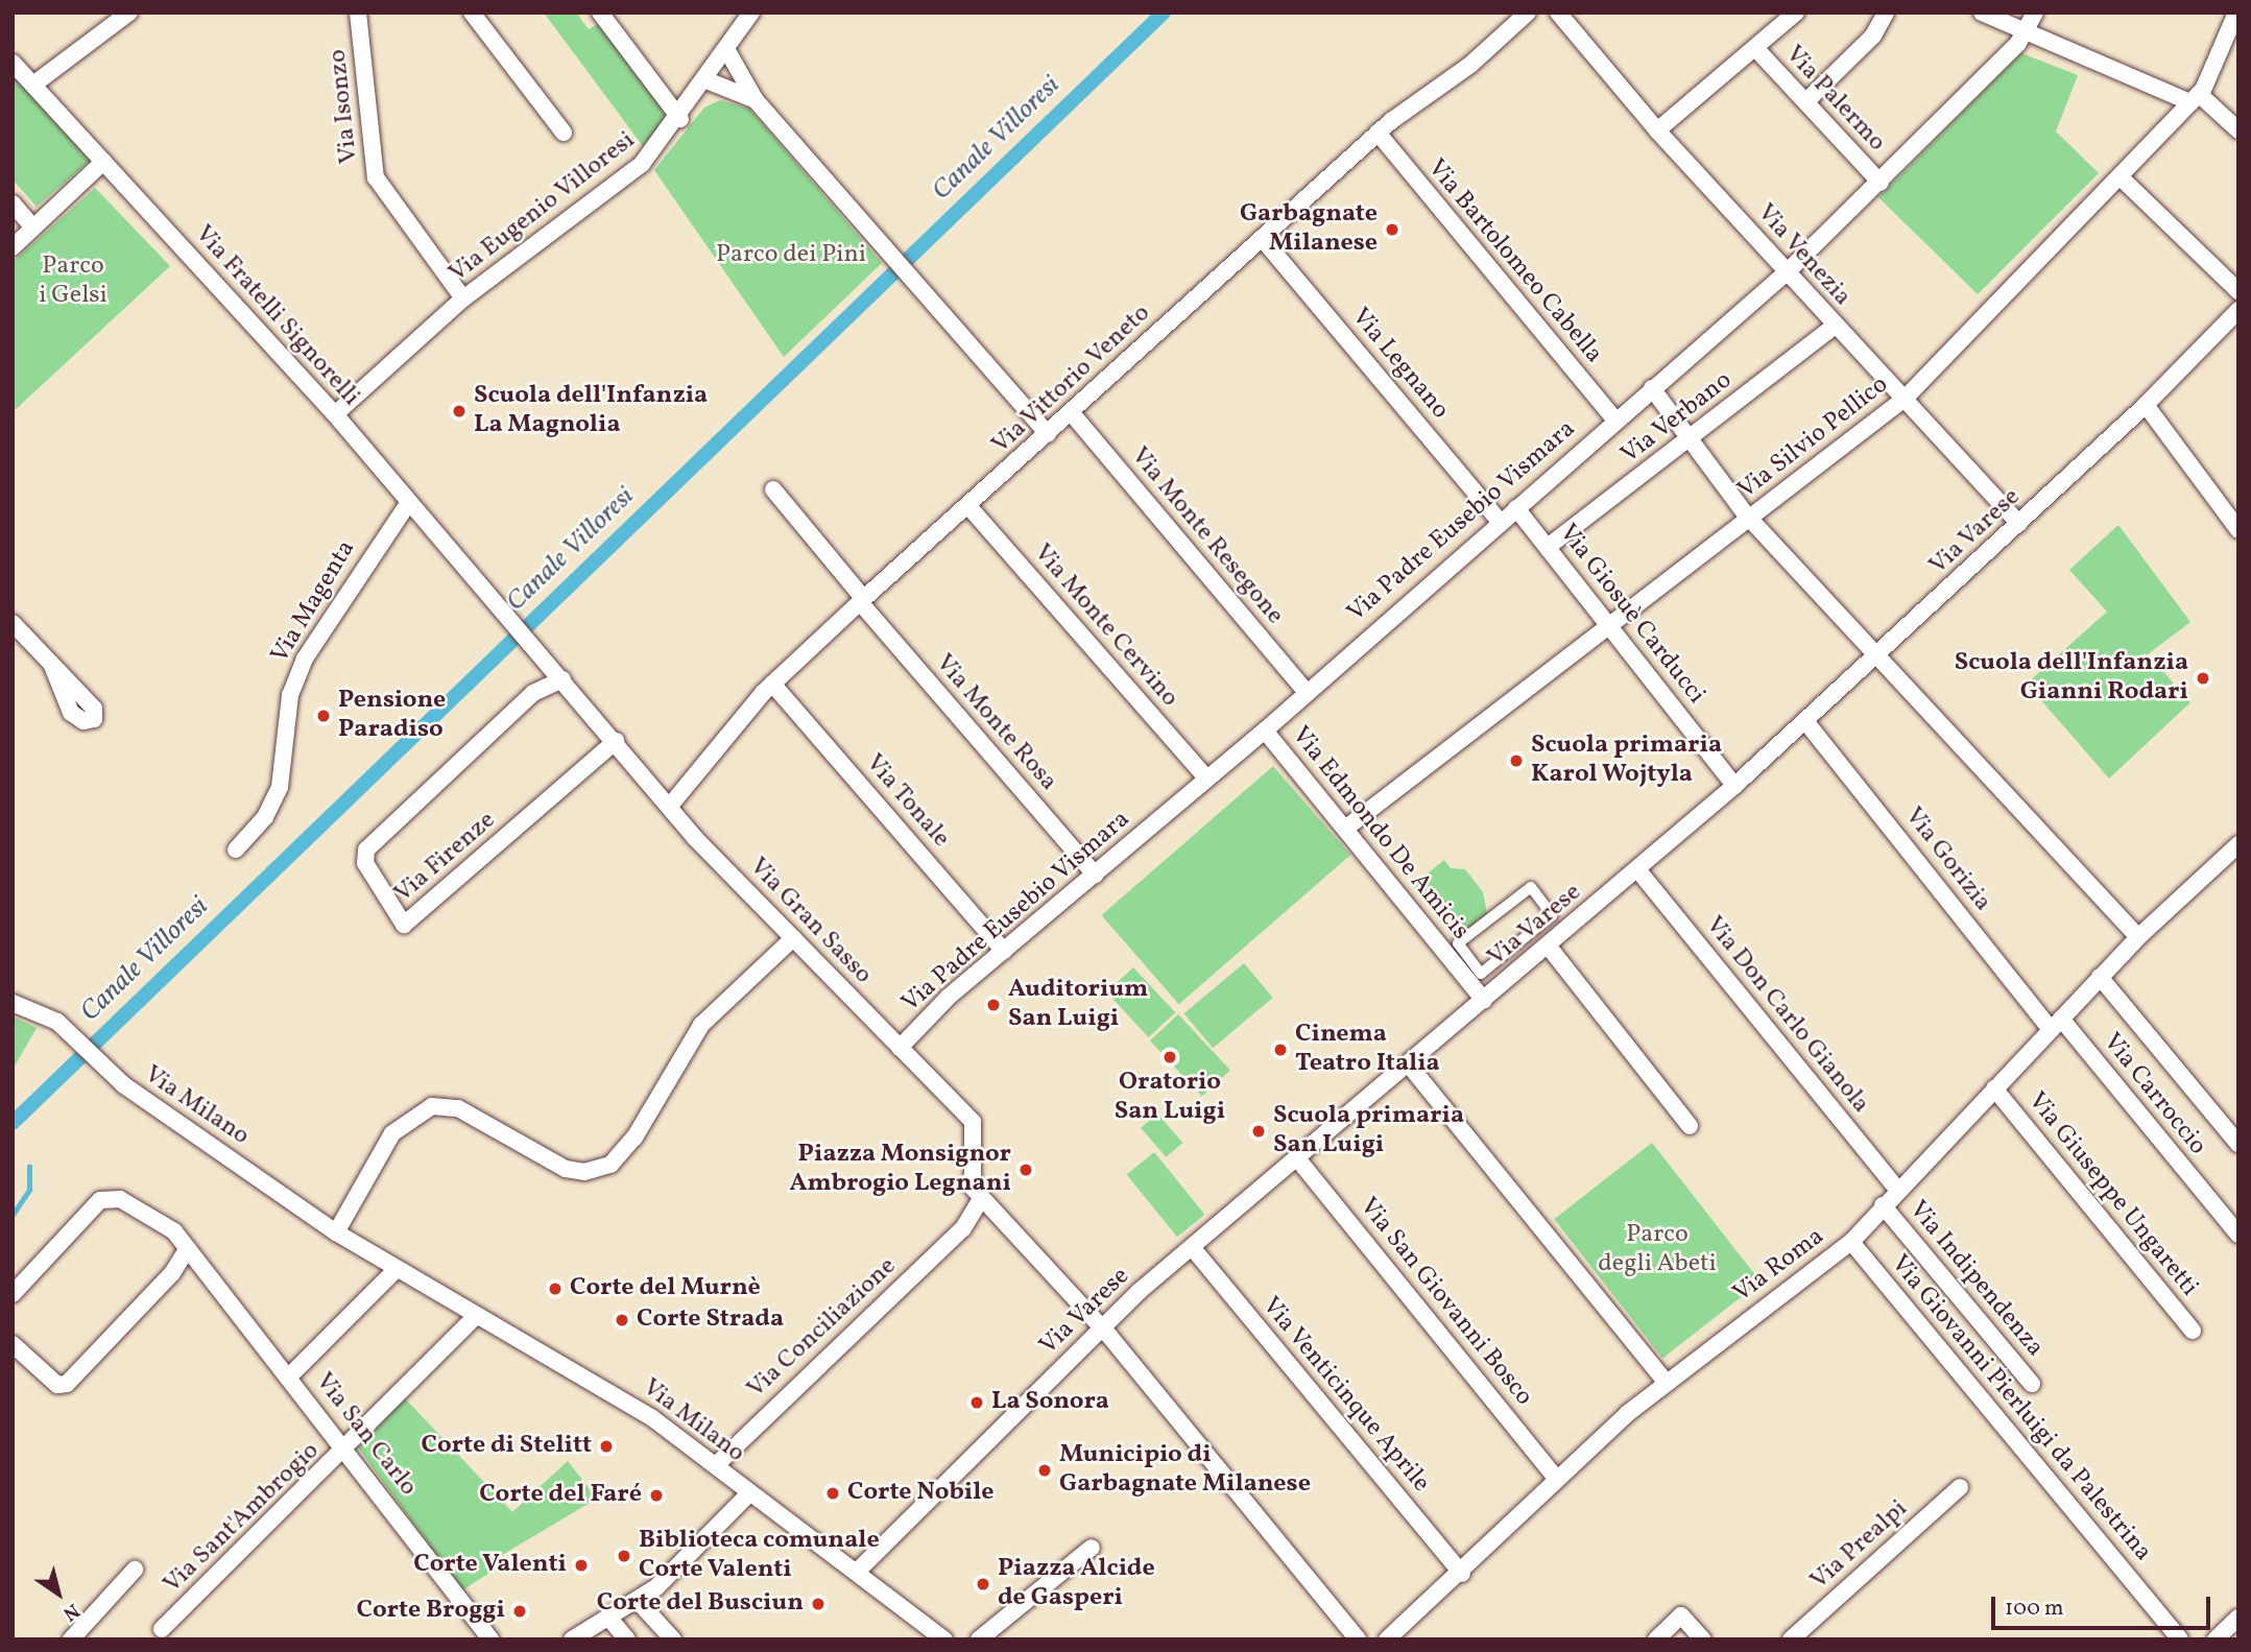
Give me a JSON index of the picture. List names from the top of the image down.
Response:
{
  "streets": {
    "street": [
      "Via Palermo",
      "Via Isonzo",
      "Via Eugenio Villoresi",
      "Via Venezia",
      "Via Bartolomeo Cabella",
      "Via Fratelli Signorelli",
      "Via Legnano",
      "Via Vittorio Veneto",
      "Via Verbano",
      "Via Silvio Pellico",
      "Via Padre Eusebio Vismara",
      "Via Varese",
      "Via Monte Resegone",
      "Via Magenta",
      "Via Giosuè Carducci",
      "Via Monte Cervino",
      "Via Monte Rosa",
      "Via Tonale",
      "Via Edmondo De Amicis",
      "Via Firenze",
      "Via Gorizia",
      "Via Gran Sasso",
      "Via Don Carlo Gianola",
      "Via Carroccio",
      "Via Milano",
      "Via Giuseppe Ungaretti",
      "Via Roma",
      "Via Indipendenza",
      "Via San Giovanni Bosco",
      "Via Conciliazione",
      "Via Venticinque Aprile",
      "Via Giovanni Pierluigi da Palestrina",
      "Via San Carlo",
      "Via Sant'Ambrogio",
      "Via Prealpi"
    ]
  },
  "crossings": [
    ["Via Palermo", "Via Padre Eusebio Vismara"],
    ["Via Isonzo", "Via Eugenio Villoresi"],
    ["Via Eugenio Villoresi", "Via Fratelli Signorelli"],
    ["Via Venezia", "Via Verbano"],
    ["Via Venezia", "Via Silvio Pellico"],
    ["Via Venezia", "Via Padre Eusebio Vismara"],
    ["Via Venezia", "Via Varese"],
    ["Via Bartolomeo Cabella", "Via Vittorio Veneto"],
    ["Via Bartolomeo Cabella", "Via Padre Eusebio Vismara"],
    ["Via Fratelli Signorelli", "Via Magenta"],
    ["Via Fratelli Signorelli", "Via Gran Sasso"],
    ["Via Legnano", "Via Vittorio Veneto"],
    ["Via Legnano", "Via Padre Eusebio Vismara"],
    ["Via Vittorio Veneto", "Via Monte Resegone"],
    ["Via Vittorio Veneto", "Via Monte Cervino"],
    ["Via Vittorio Veneto", "Via Monte Rosa"],
    ["Via Vittorio Veneto", "Via Tonale"],
    ["Via Vittorio Veneto", "Via Gran Sasso"],
    ["Via Verbano", "Via Giosuè Carducci"],
    ["Via Silvio Pellico", "Via Giosuè Carducci"],
    ["Via Silvio Pellico", "Via Edmondo De Amicis"],
    ["Via Padre Eusebio Vismara", "Via Monte Resegone"],
    ["Via Padre Eusebio Vismara", "Via Giosuè Carducci"],
    ["Via Padre Eusebio Vismara", "Via Monte Cervino"],
    ["Via Padre Eusebio Vismara", "Via Monte Rosa"],
    ["Via Padre Eusebio Vismara", "Via Tonale"],
    ["Via Padre Eusebio Vismara", "Via Edmondo De Amicis"],
    ["Via Padre Eusebio Vismara", "Via Gran Sasso"],
    ["Via Varese", "Via Giosuè Carducci"],
    ["Via Varese", "Via Edmondo De Amicis"],
    ["Via Varese", "Via Gorizia"],
    ["Via Varese", "Via Gran Sasso"],
    ["Via Varese", "Via Don Carlo Gianola"],
    ["Via Varese", "Via Milano"],
    ["Via Varese", "Via San Giovanni Bosco"],
    ["Via Varese", "Via Venticinque Aprile"],
    ["Via Firenze", "Via Gran Sasso"],
    ["Via Gorizia", "Via Carroccio"],
    ["Via Gorizia", "Via Roma"],
    ["Via Gran Sasso", "Via Conciliazione"],
    ["Via Don Carlo Gianola", "Via Roma"],
    ["Via Carroccio", "Via Roma"],
    ["Via Milano", "Via Conciliazione"],
    ["Via Milano", "Via Sant'Ambrogio"],
    ["Via Giuseppe Ungaretti", "Via Roma"],
    ["Via Roma", "Via Indipendenza"],
    ["Via Roma", "Via San Giovanni Bosco"],
    ["Via Roma", "Via Venticinque Aprile"],
    ["Via Roma", "Via Giovanni Pierluigi da Palestrina"],
    ["Via San Carlo", "Via Sant'Ambrogio"]
  ],
  "water": ["Canale Villoresi"],
  "parks": ["Parco dei Pini", "Parco i Gelsi", "Parco degli Abeti"],
  "places": [
    "Garbagnate Milanese",
    "Scuola dell'Infanzia La Magnolia",
    "Scuola dell'Infanzia Gianni Rodari",
    "Pensione Paradiso",
    "Scuola primaria Karol Wojtyla",
    "Auditorium San Luigi",
    "Cinema Teatro Italia",
    "Oratorio San Luigi",
    "Scuola primaria San Luigi",
    "Piazza Monsignor Ambrogio Legnani",
    "Corte del Murnè",
    "Corte Strada",
    "La Sonora",
    "Corte di Stelitt",
    "Municipio di Garbagnate Milanese",
    "Corte Nobile",
    "Corte del Faré",
    "Biblioteca comunale Corte Valenti",
    "Corte Valenti",
    "Piazza Alcide de Gasperi",
    "Corte del Busciun",
    "Corte Broggi"
  ],
  "scale_bar": "100 m",
  "north": "bottom right"
}
